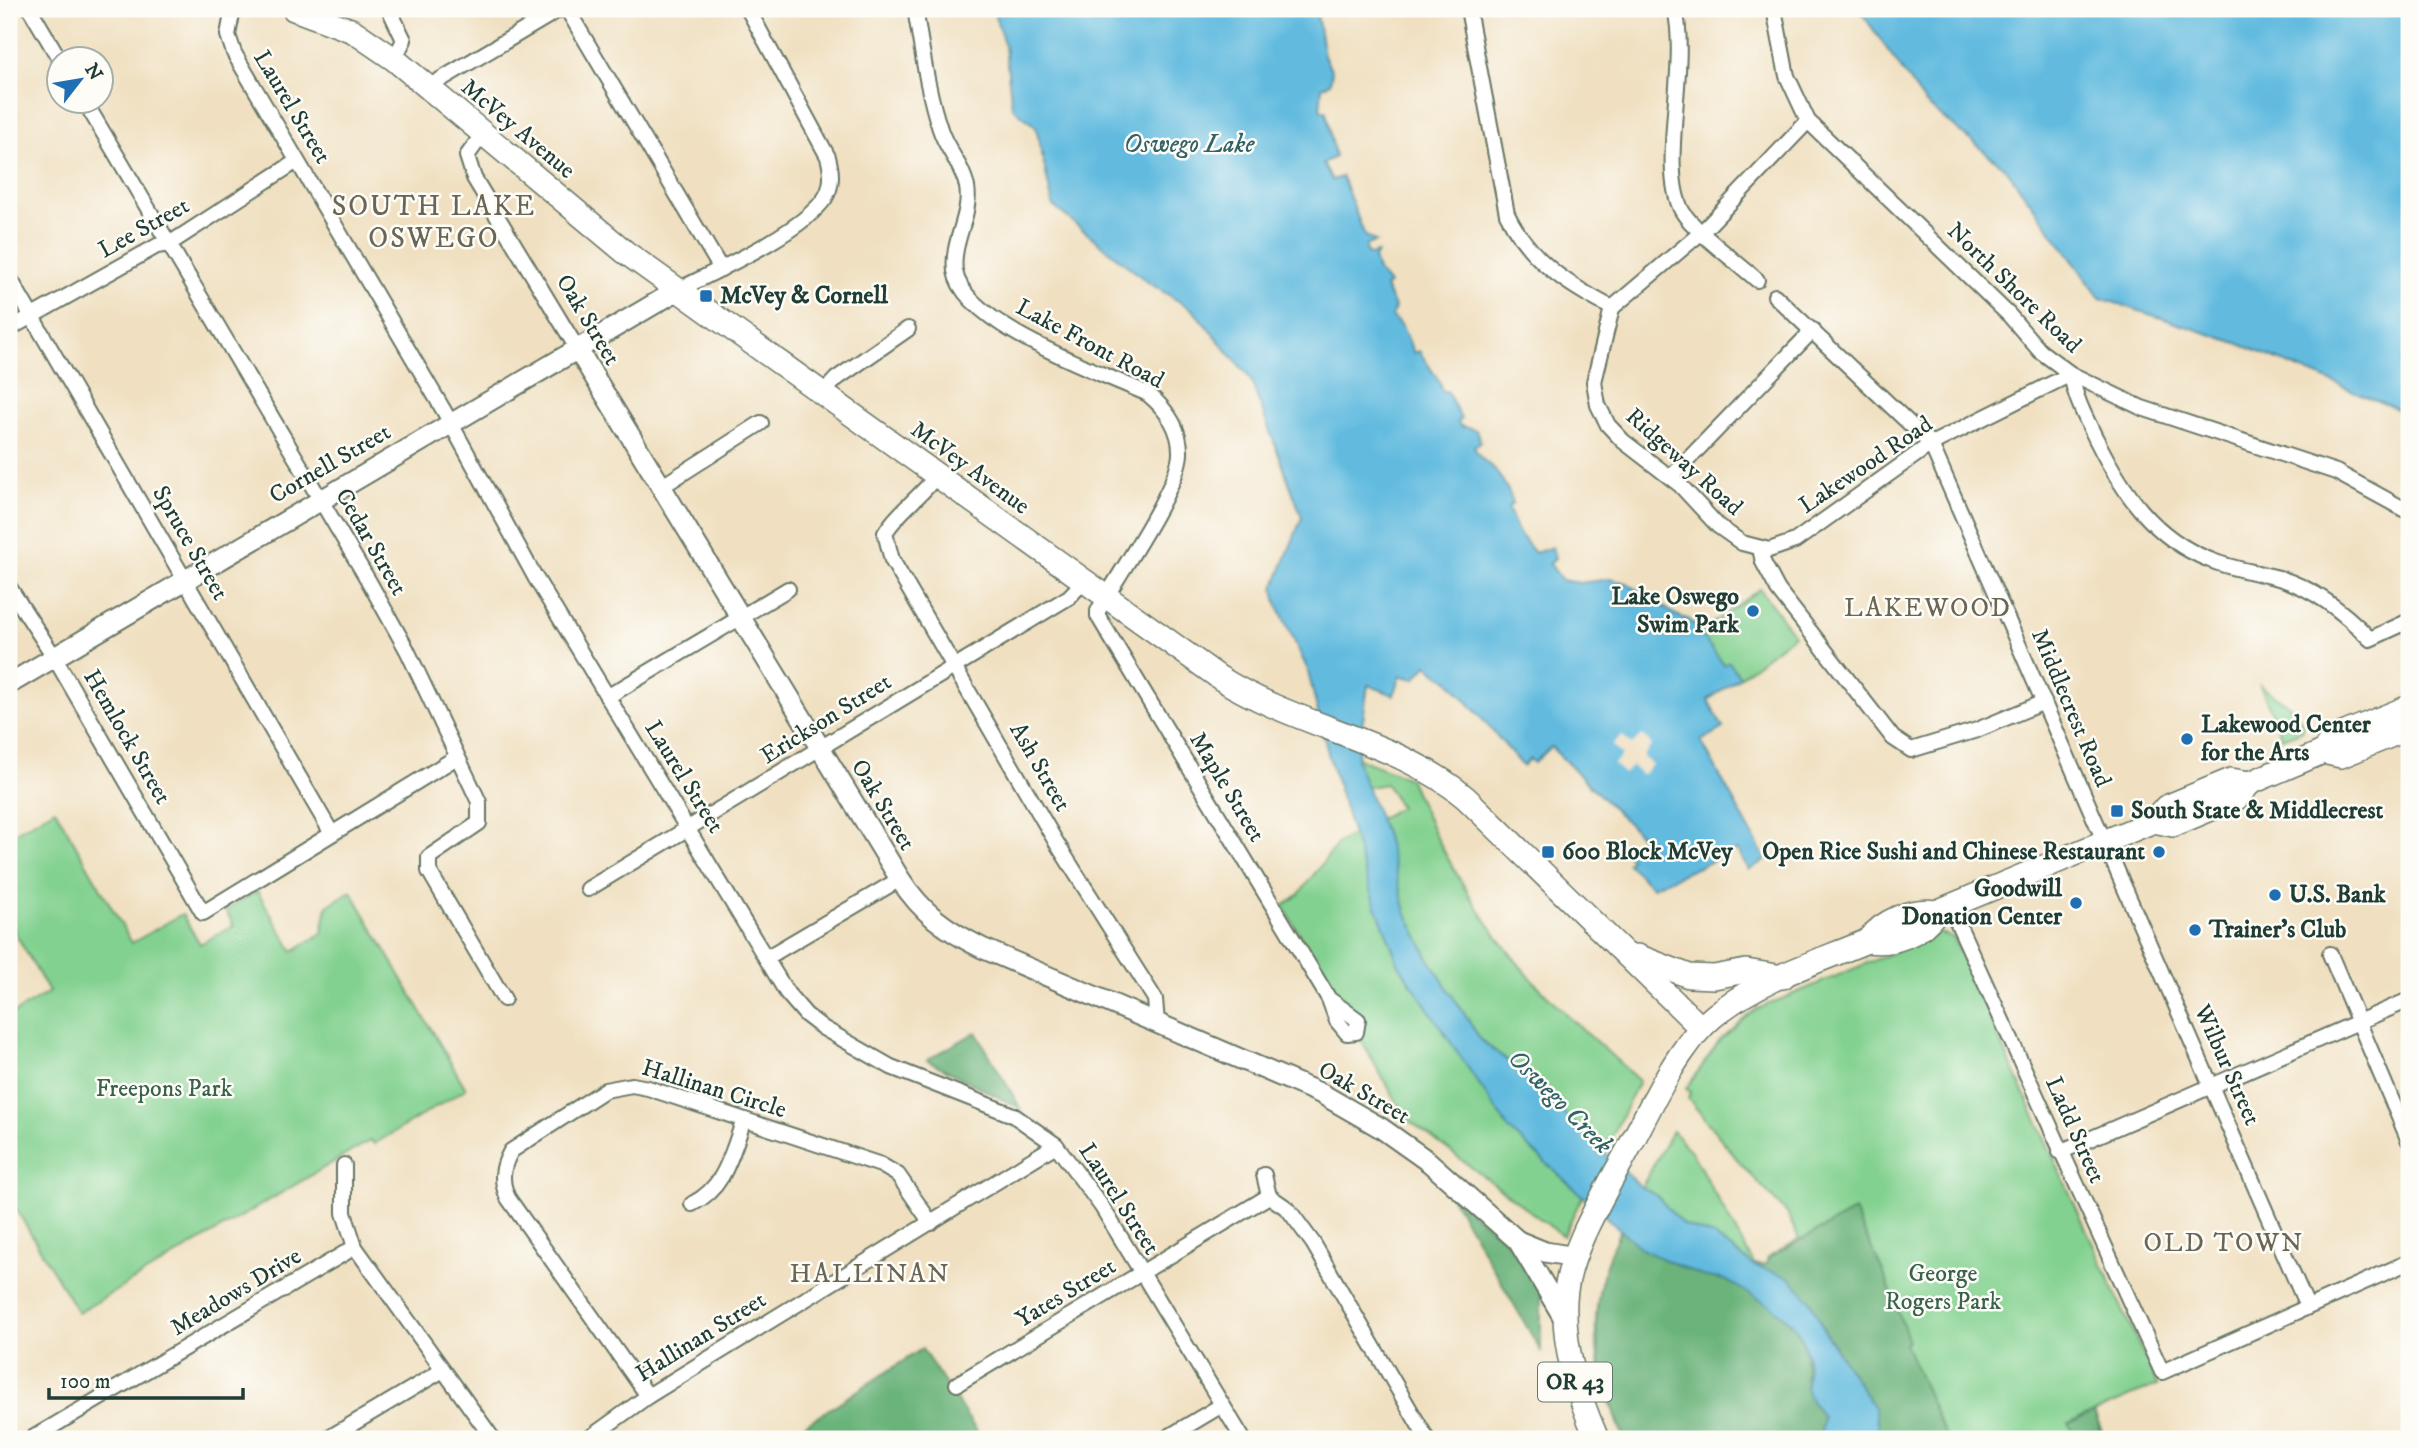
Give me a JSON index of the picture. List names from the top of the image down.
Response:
{
  "streets": {
    "main road": ["McVey Avenue", "OR 43"],
    "street": [
      "Laurel Street",
      "Lee Street",
      "North Shore Road",
      "Oak Street",
      "Lake Front Road",
      "Ridgeway Road",
      "Cornell Street",
      "Lakewood Road",
      "Cedar Street",
      "Spruce Street",
      "Middlecrest Road",
      "Erickson Street",
      "Hemlock Street",
      "Ash Street",
      "Maple Street",
      "Wilbur Street",
      "Hallinan Circle",
      "Ladd Street",
      "Meadows Drive",
      "Yates Street",
      "Hallinan Street"
    ]
  },
  "crossings": [
    ["Laurel Street", "Lee Street"],
    ["Laurel Street", "Cornell Street"],
    ["Laurel Street", "Erickson Street"],
    ["Laurel Street", "Yates Street"],
    ["Laurel Street", "Hallinan Street"],
    ["McVey Avenue", "Oak Street"],
    ["McVey Avenue", "Lake Front Road"],
    ["McVey Avenue", "Cornell Street"],
    ["McVey Avenue", "Erickson Street"],
    ["McVey Avenue", "Ash Street"],
    ["McVey Avenue", "Maple Street"],
    ["McVey Avenue", "OR 43"],
    ["Lee Street", "Cedar Street"],
    ["Lee Street", "Spruce Street"],
    ["North Shore Road", "Lakewood Road"],
    ["Oak Street", "Cornell Street"],
    ["Oak Street", "Erickson Street"],
    ["Oak Street", "Ash Street"],
    ["Oak Street", "OR 43"],
    ["Lake Front Road", "Maple Street"],
    ["Ridgeway Road", "Lakewood Road"],
    ["Cornell Street", "Cedar Street"],
    ["Cornell Street", "Spruce Street"],
    ["Cornell Street", "Hemlock Street"],
    ["Lakewood Road", "Middlecrest Road"],
    ["Spruce Street", "Hemlock Street"],
    ["Middlecrest Road", "Wilbur Street"],
    ["Middlecrest Road", "OR 43"],
    ["Erickson Street", "Ash Street"],
    ["Wilbur Street", "Ladd Street"],
    ["Wilbur Street", "OR 43"],
    ["Hallinan Circle", "Hallinan Street"],
    ["Ladd Street", "OR 43"]
  ],
  "districts": [
    "SOUTH LAKE OSWEGO",
    "LAKEWOOD",
    "OLD TOWN",
    "HALLINAN"
  ],
  "water": ["Oswego Lake", "Oswego Creek"],
  "parks": ["Freepons Park", "George Rogers Park"],
  "places": {
    "transit": ["McVey & Cornell", "South State & Middlecrest", "600 Block McVey"],
    "other": [
      "Lake Oswego Swim Park",
      "Lakewood Center for the Arts",
      "Open Rice Sushi and Chinese Restaurant",
      "U.S. Bank",
      "Goodwill Donation Center",
      "Trainer's Club"
    ]
  },
  "scale_bar": "100 m",
  "north": "top right"
}
